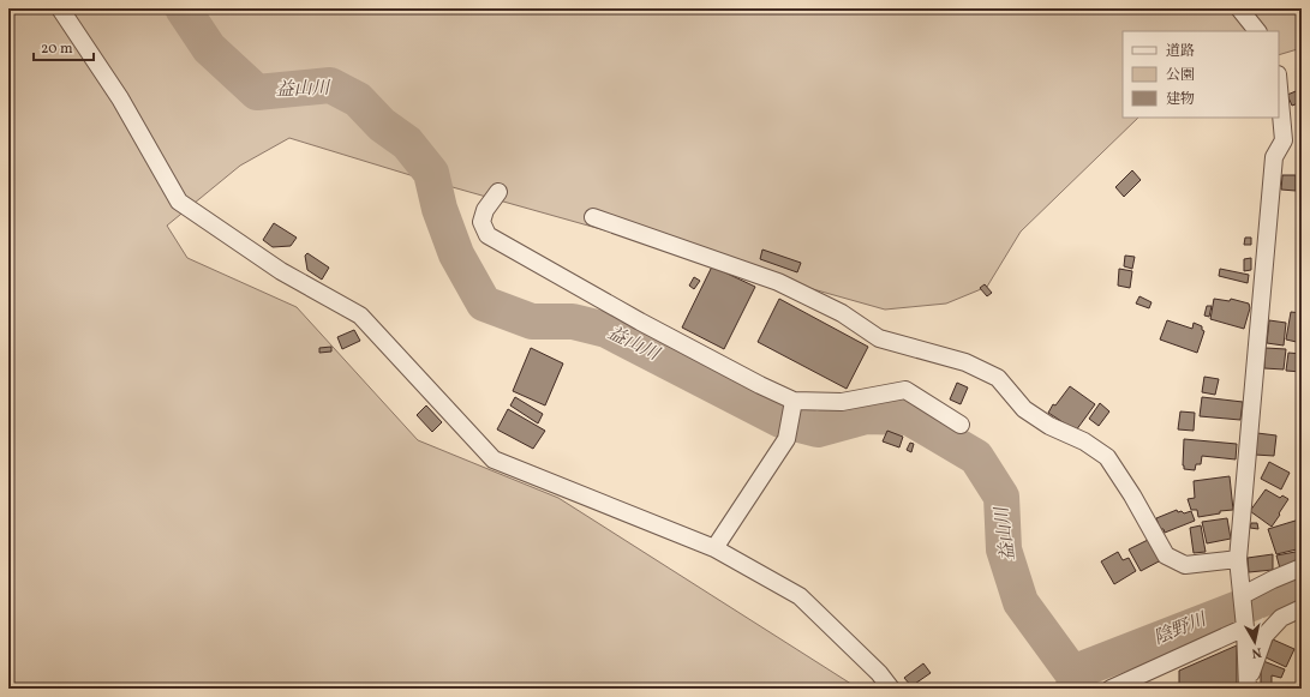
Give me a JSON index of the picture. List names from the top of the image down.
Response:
{
  "water": ["益山川", "陰野川"],
  "legend": ["道路", "公園", "建物"],
  "scale_bar": "20 m",
  "north": "bottom"
}
